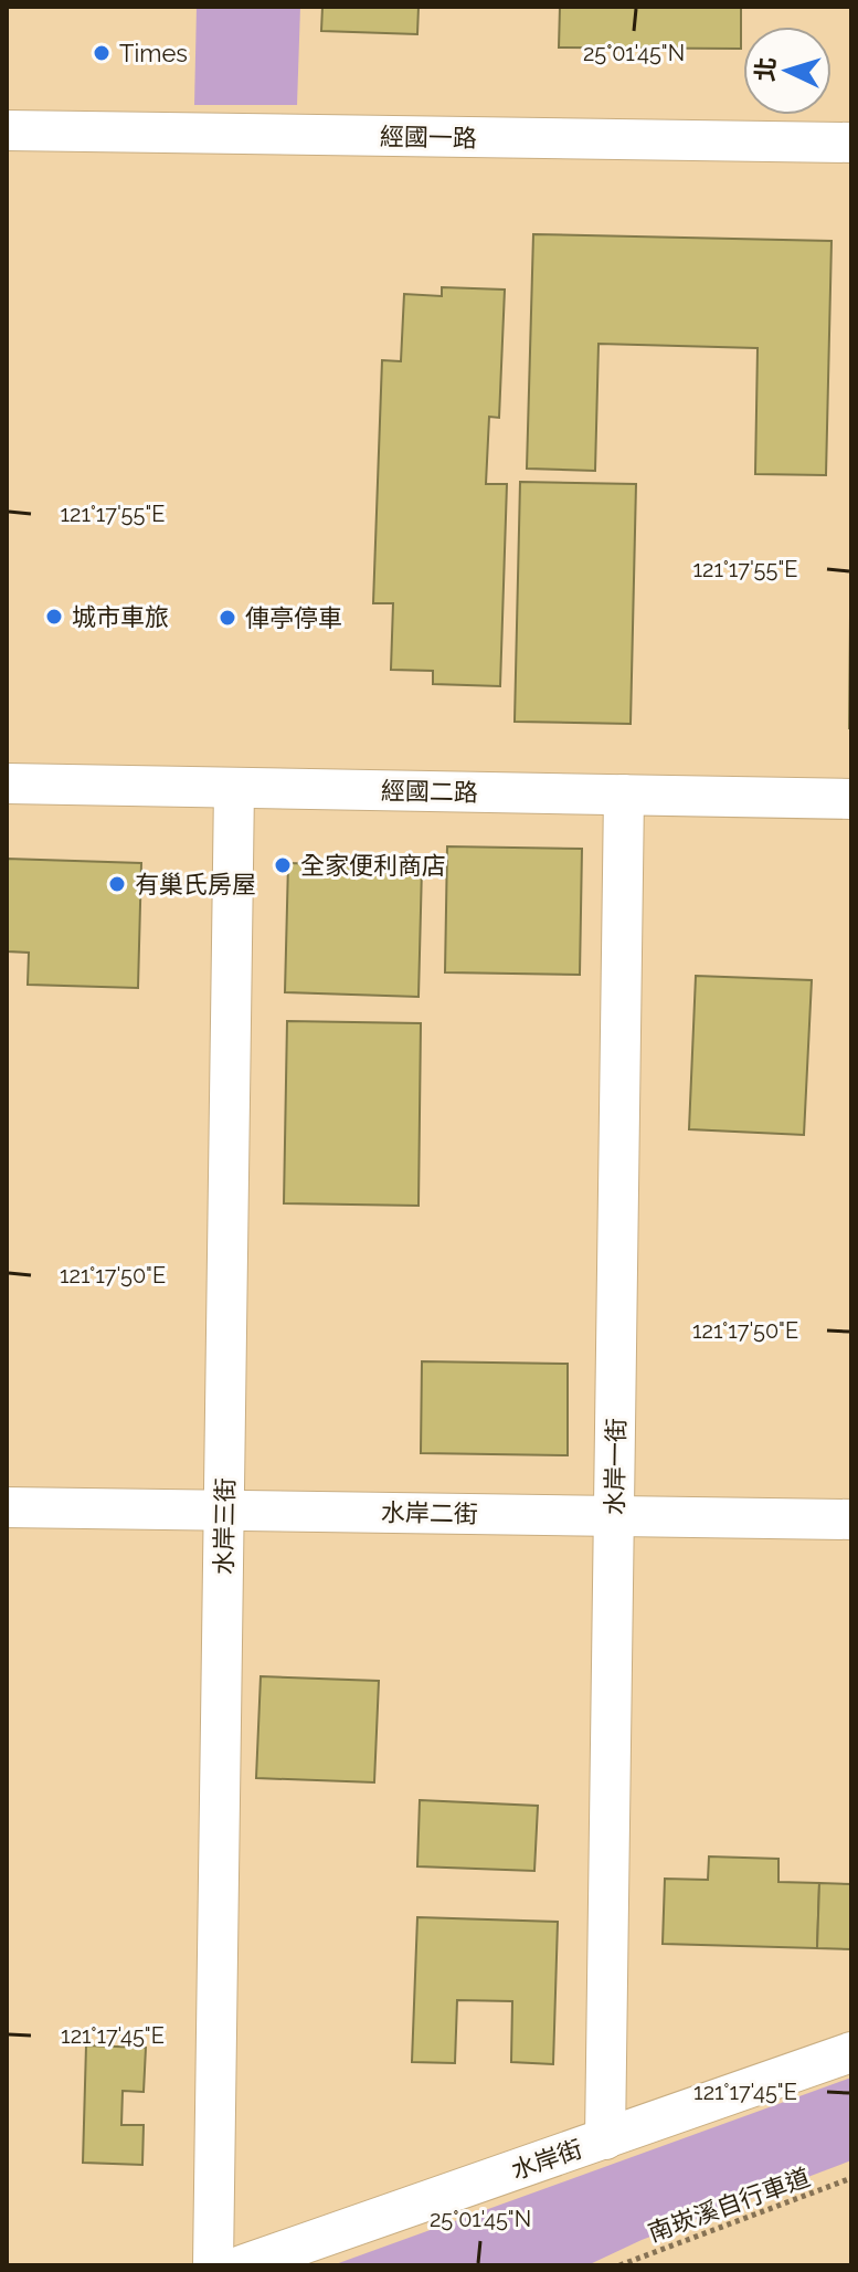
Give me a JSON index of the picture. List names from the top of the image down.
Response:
{
  "streets": {
    "street": [
      "經國一路",
      "經國二路",
      "水岸一街",
      "水岸二街",
      "水岸三街",
      "水岸街"
    ],
    "path": ["南崁溪自行車道"]
  },
  "crossings": [
    ["經國二路", "水岸一街"],
    ["經國二路", "水岸三街"],
    ["水岸一街", "水岸二街"],
    ["水岸一街", "水岸街"],
    ["水岸二街", "水岸三街"]
  ],
  "places": [
    "Times",
    "城市車旅",
    "俥亭停車",
    "全家便利商店",
    "有巢氏房屋"
  ],
  "north": "left",
  "coordinates": [
    "25°01'45\"N",
    "121°17'55\"E",
    "121°17'50\"E",
    "121°17'45\"E"
  ]
}
